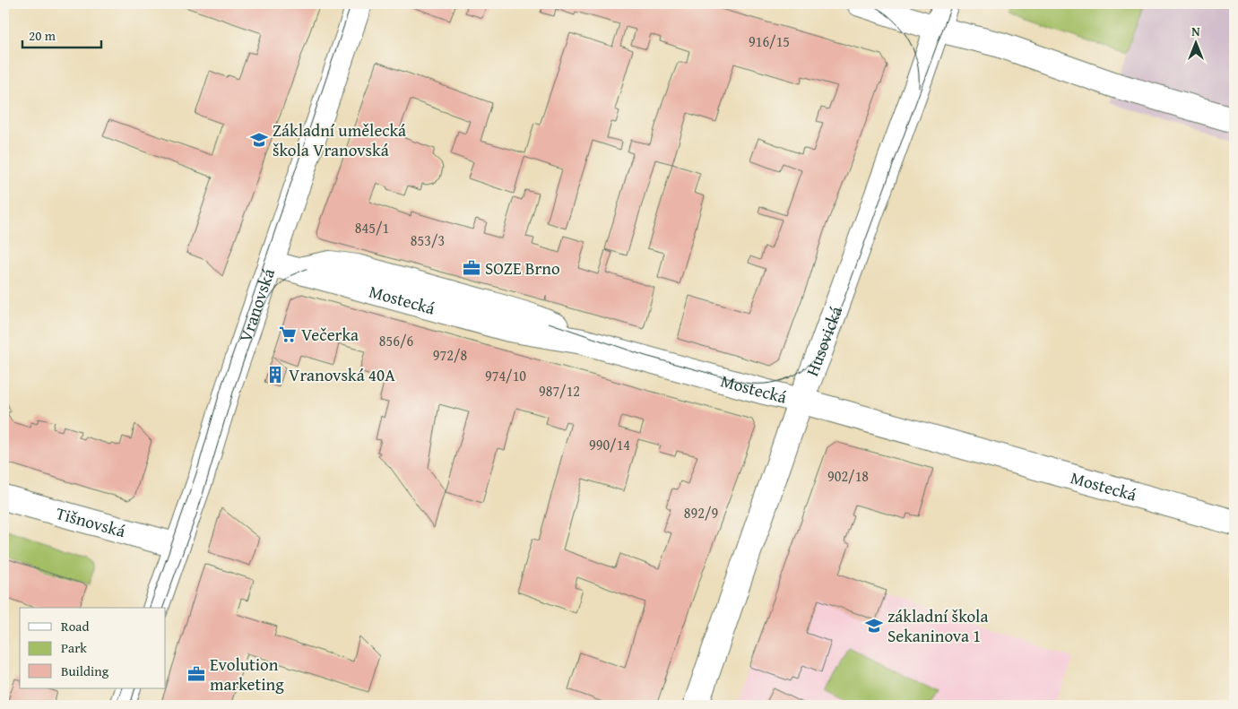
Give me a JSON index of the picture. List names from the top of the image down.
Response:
{
  "streets": {
    "street": [
      "Mostecká",
      "Vranovská",
      "Husovická",
      "Tišnovská"
    ]
  },
  "crossings": [
    ["Mostecká", "Vranovská"],
    ["Mostecká", "Husovická"],
    ["Vranovská", "Tišnovská"]
  ],
  "places": {
    "school or university": ["Základní umělecká škola Vranovská", "základní škola Sekaninova 1"],
    "office": ["SOZE Brno", "Evolution marketing"],
    "supermarket": ["Večerka"],
    "building": ["Vranovská 40A"]
  },
  "house_numbers": [
    "916/15",
    "845/1",
    "853/3",
    "856/6",
    "972/8",
    "974/10",
    "987/12",
    "990/14",
    "902/18",
    "892/9"
  ],
  "legend": ["Road", "Park", "Building"],
  "scale_bar": "20 m",
  "north": "top"
}
